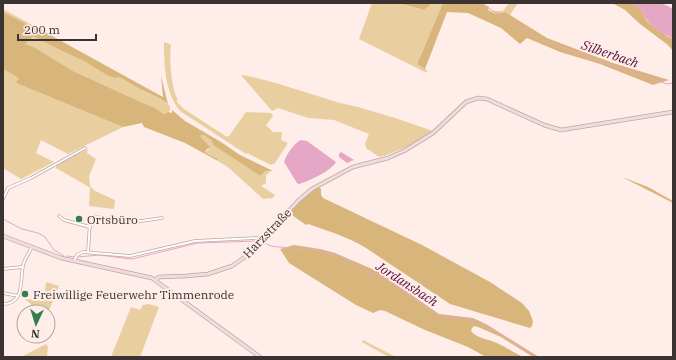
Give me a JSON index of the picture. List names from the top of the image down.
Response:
{
  "streets": {
    "street": ["Harzstraße"]
  },
  "water": ["Silberbach", "Jordansbach"],
  "places": ["Ortsbüro", "Freiwillige Feuerwehr Timmenrode"],
  "scale_bar": "200 m",
  "north": "bottom"
}
